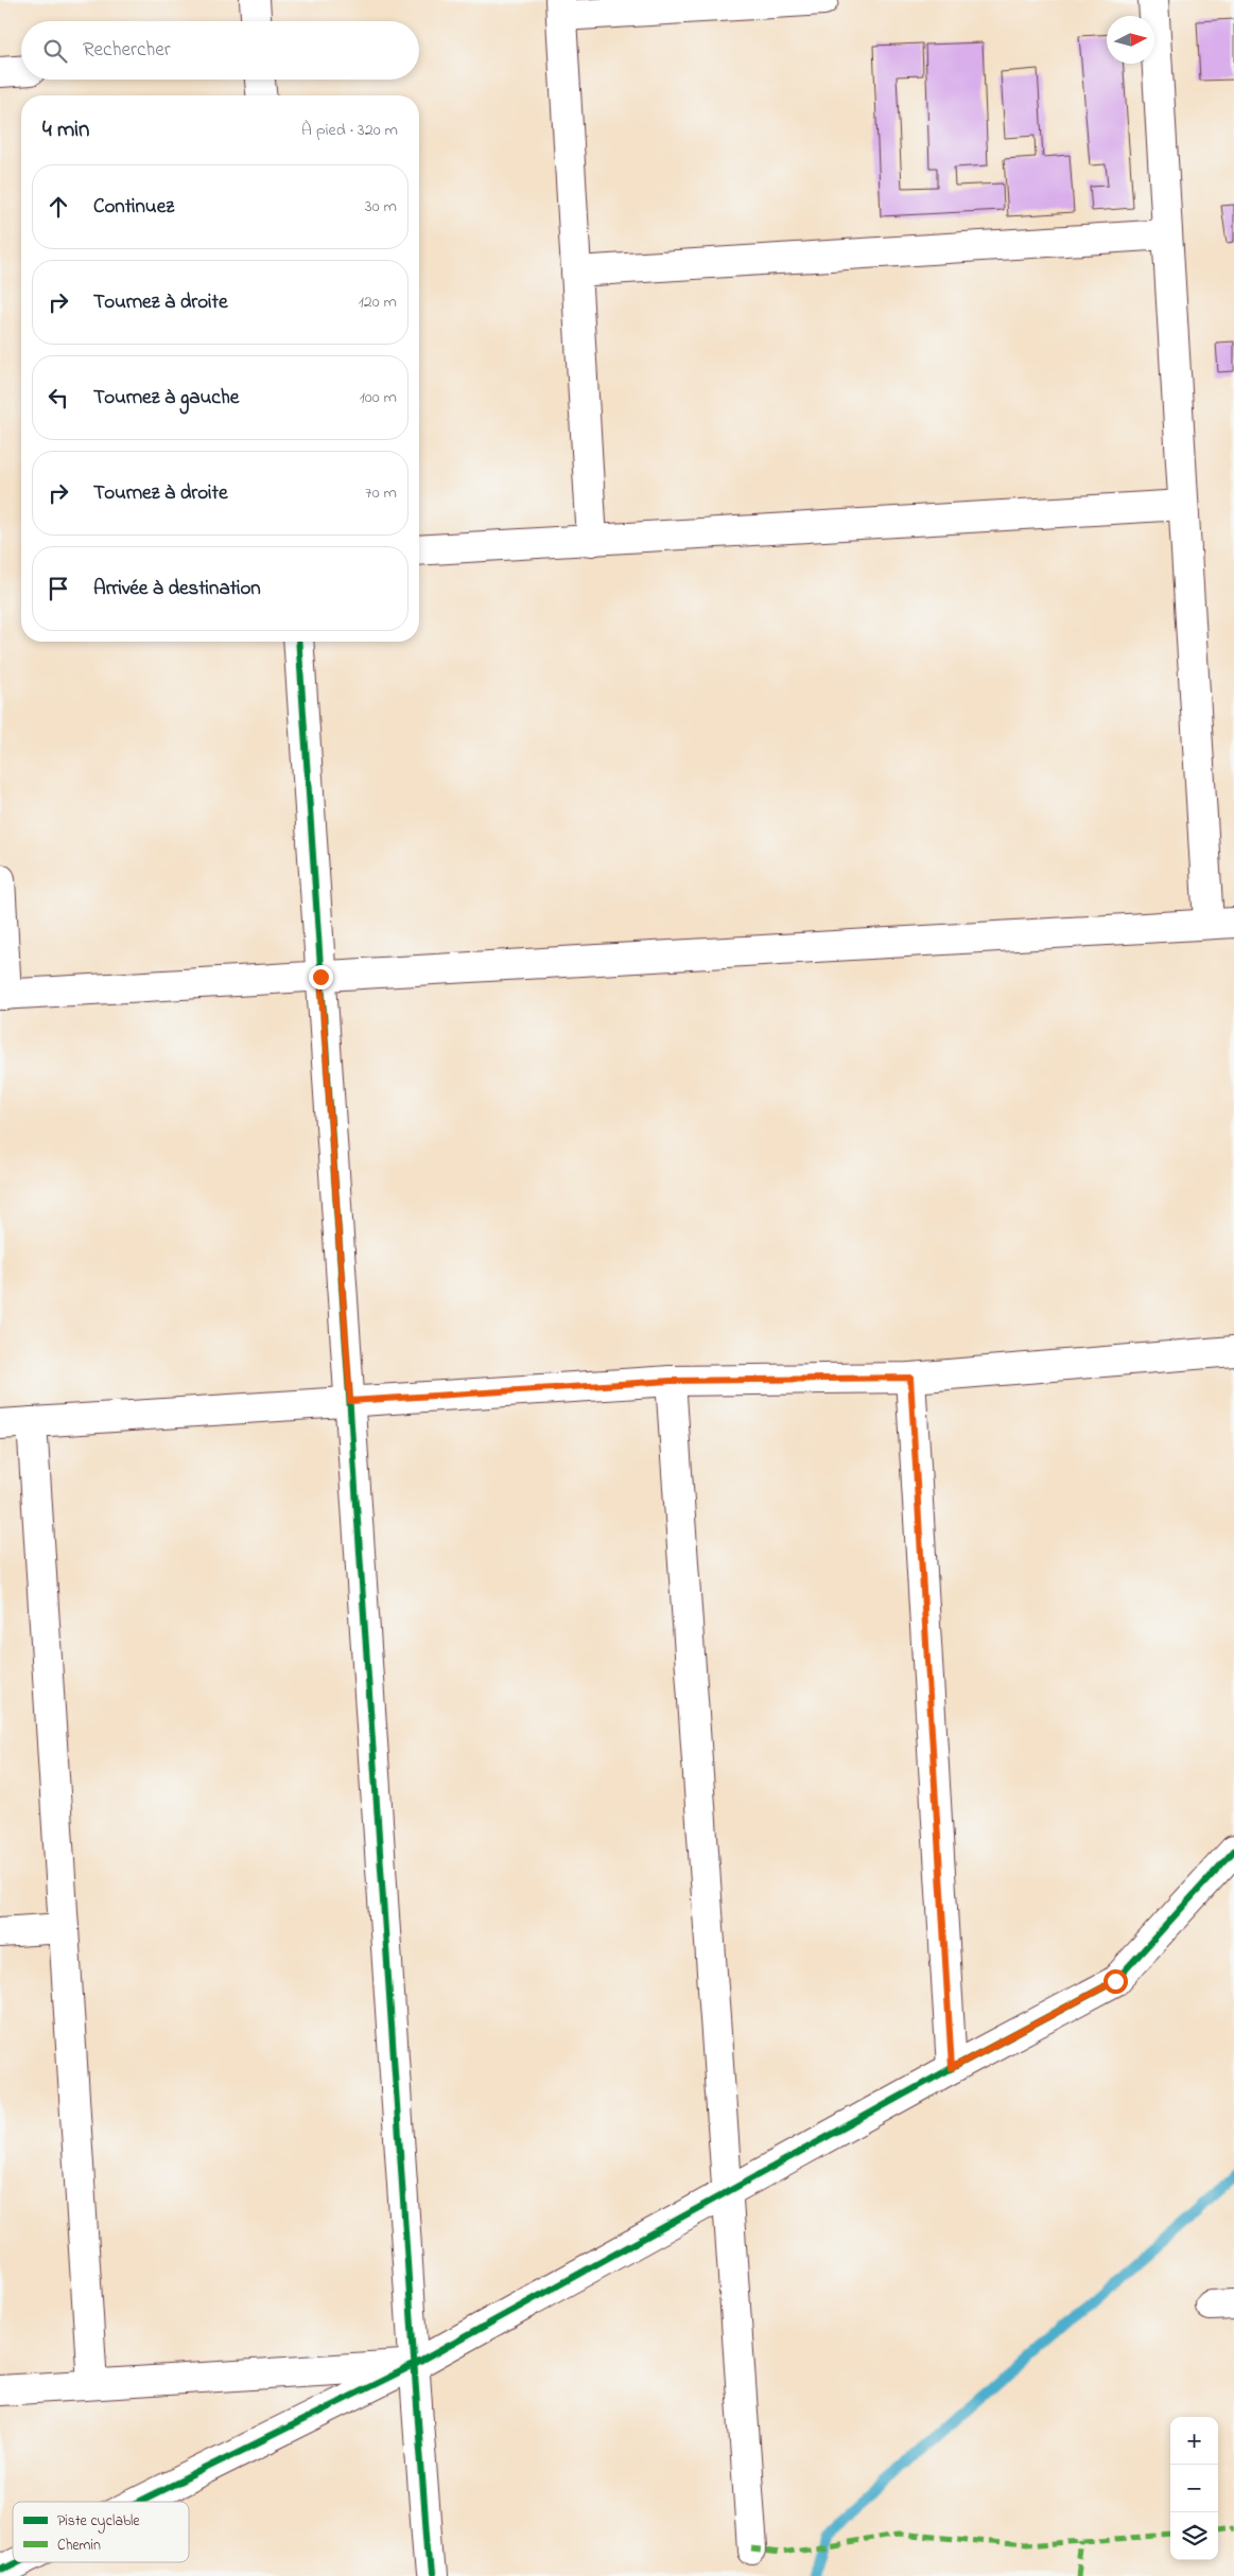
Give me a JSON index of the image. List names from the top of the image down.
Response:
{
  "legend": ["Piste cyclable", "Chemin"],
  "north": "right",
  "page": {
    "search": "Rechercher",
    "heading": ["4 min", "À pied · 320 m"],
    "list": [
      ["Continuez", "30 m"],
      ["Tournez à droite", "120 m"],
      ["Tournez à gauche", "100 m"],
      ["Tournez à droite", "70 m"],
      "Arrivée à destination"
    ],
    "map_buttons": ["+", "−"]
  }
}
